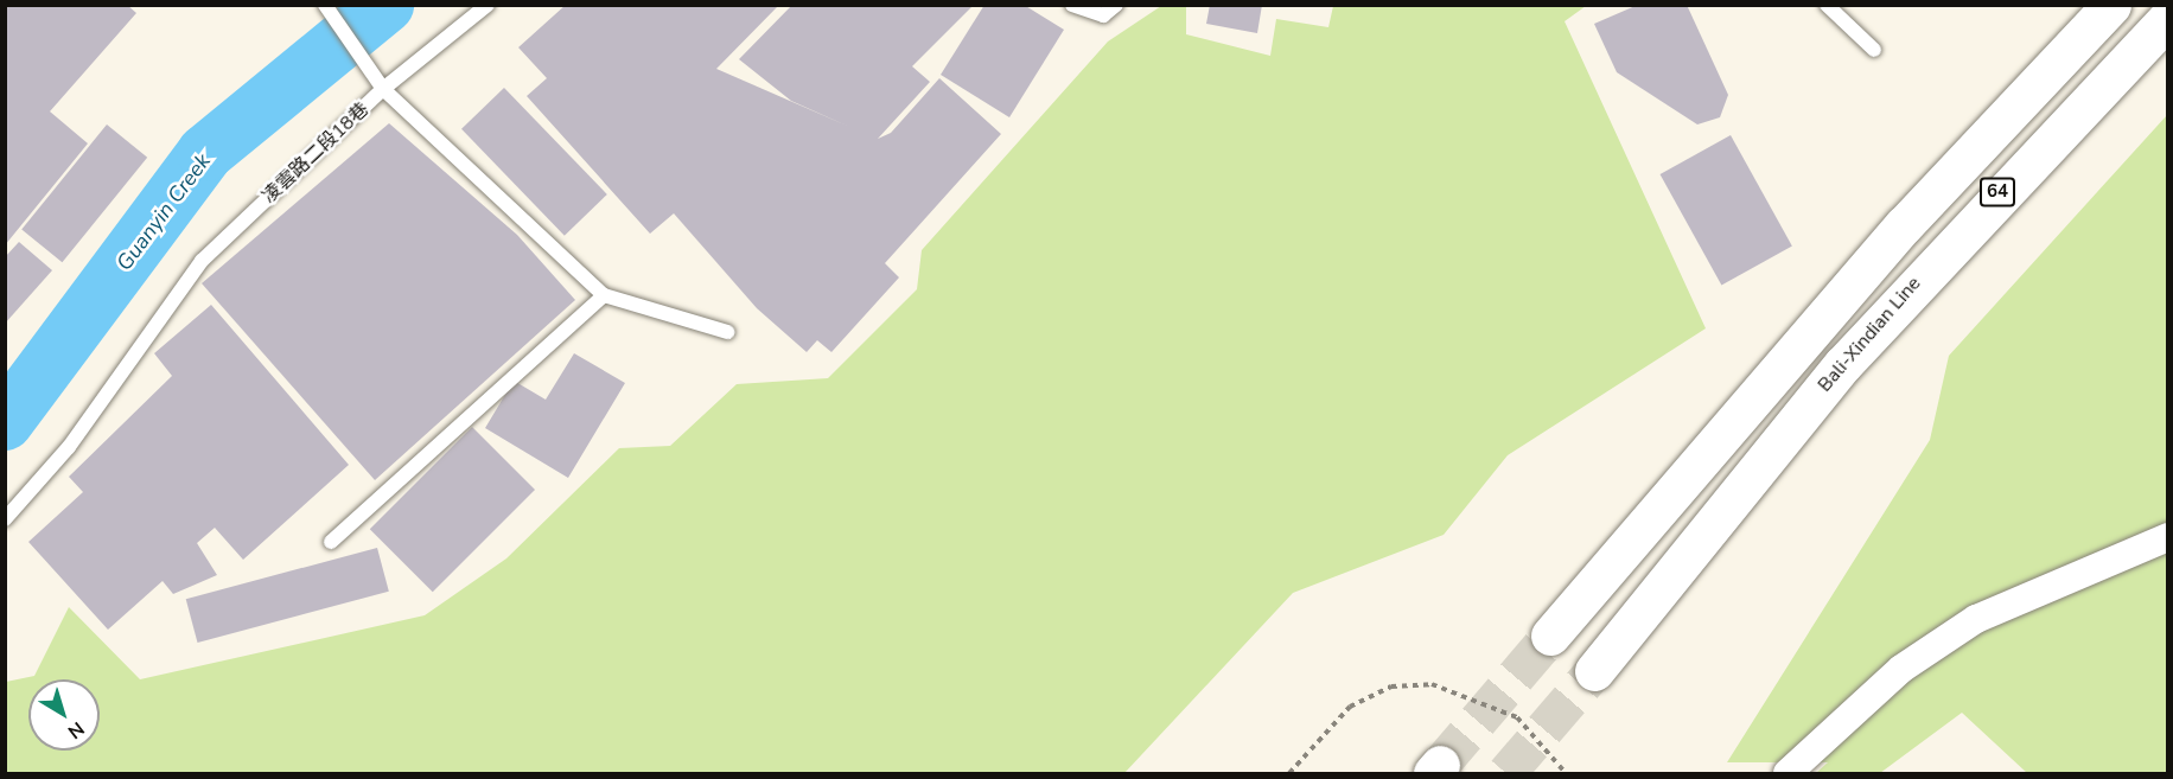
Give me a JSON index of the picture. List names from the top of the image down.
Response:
{
  "streets": {
    "highway": ["64", "Bali-Xindian Line"],
    "lane": ["凌雲路二段18巷"]
  },
  "water": ["Guanyin Creek"],
  "north": "bottom right"
}
